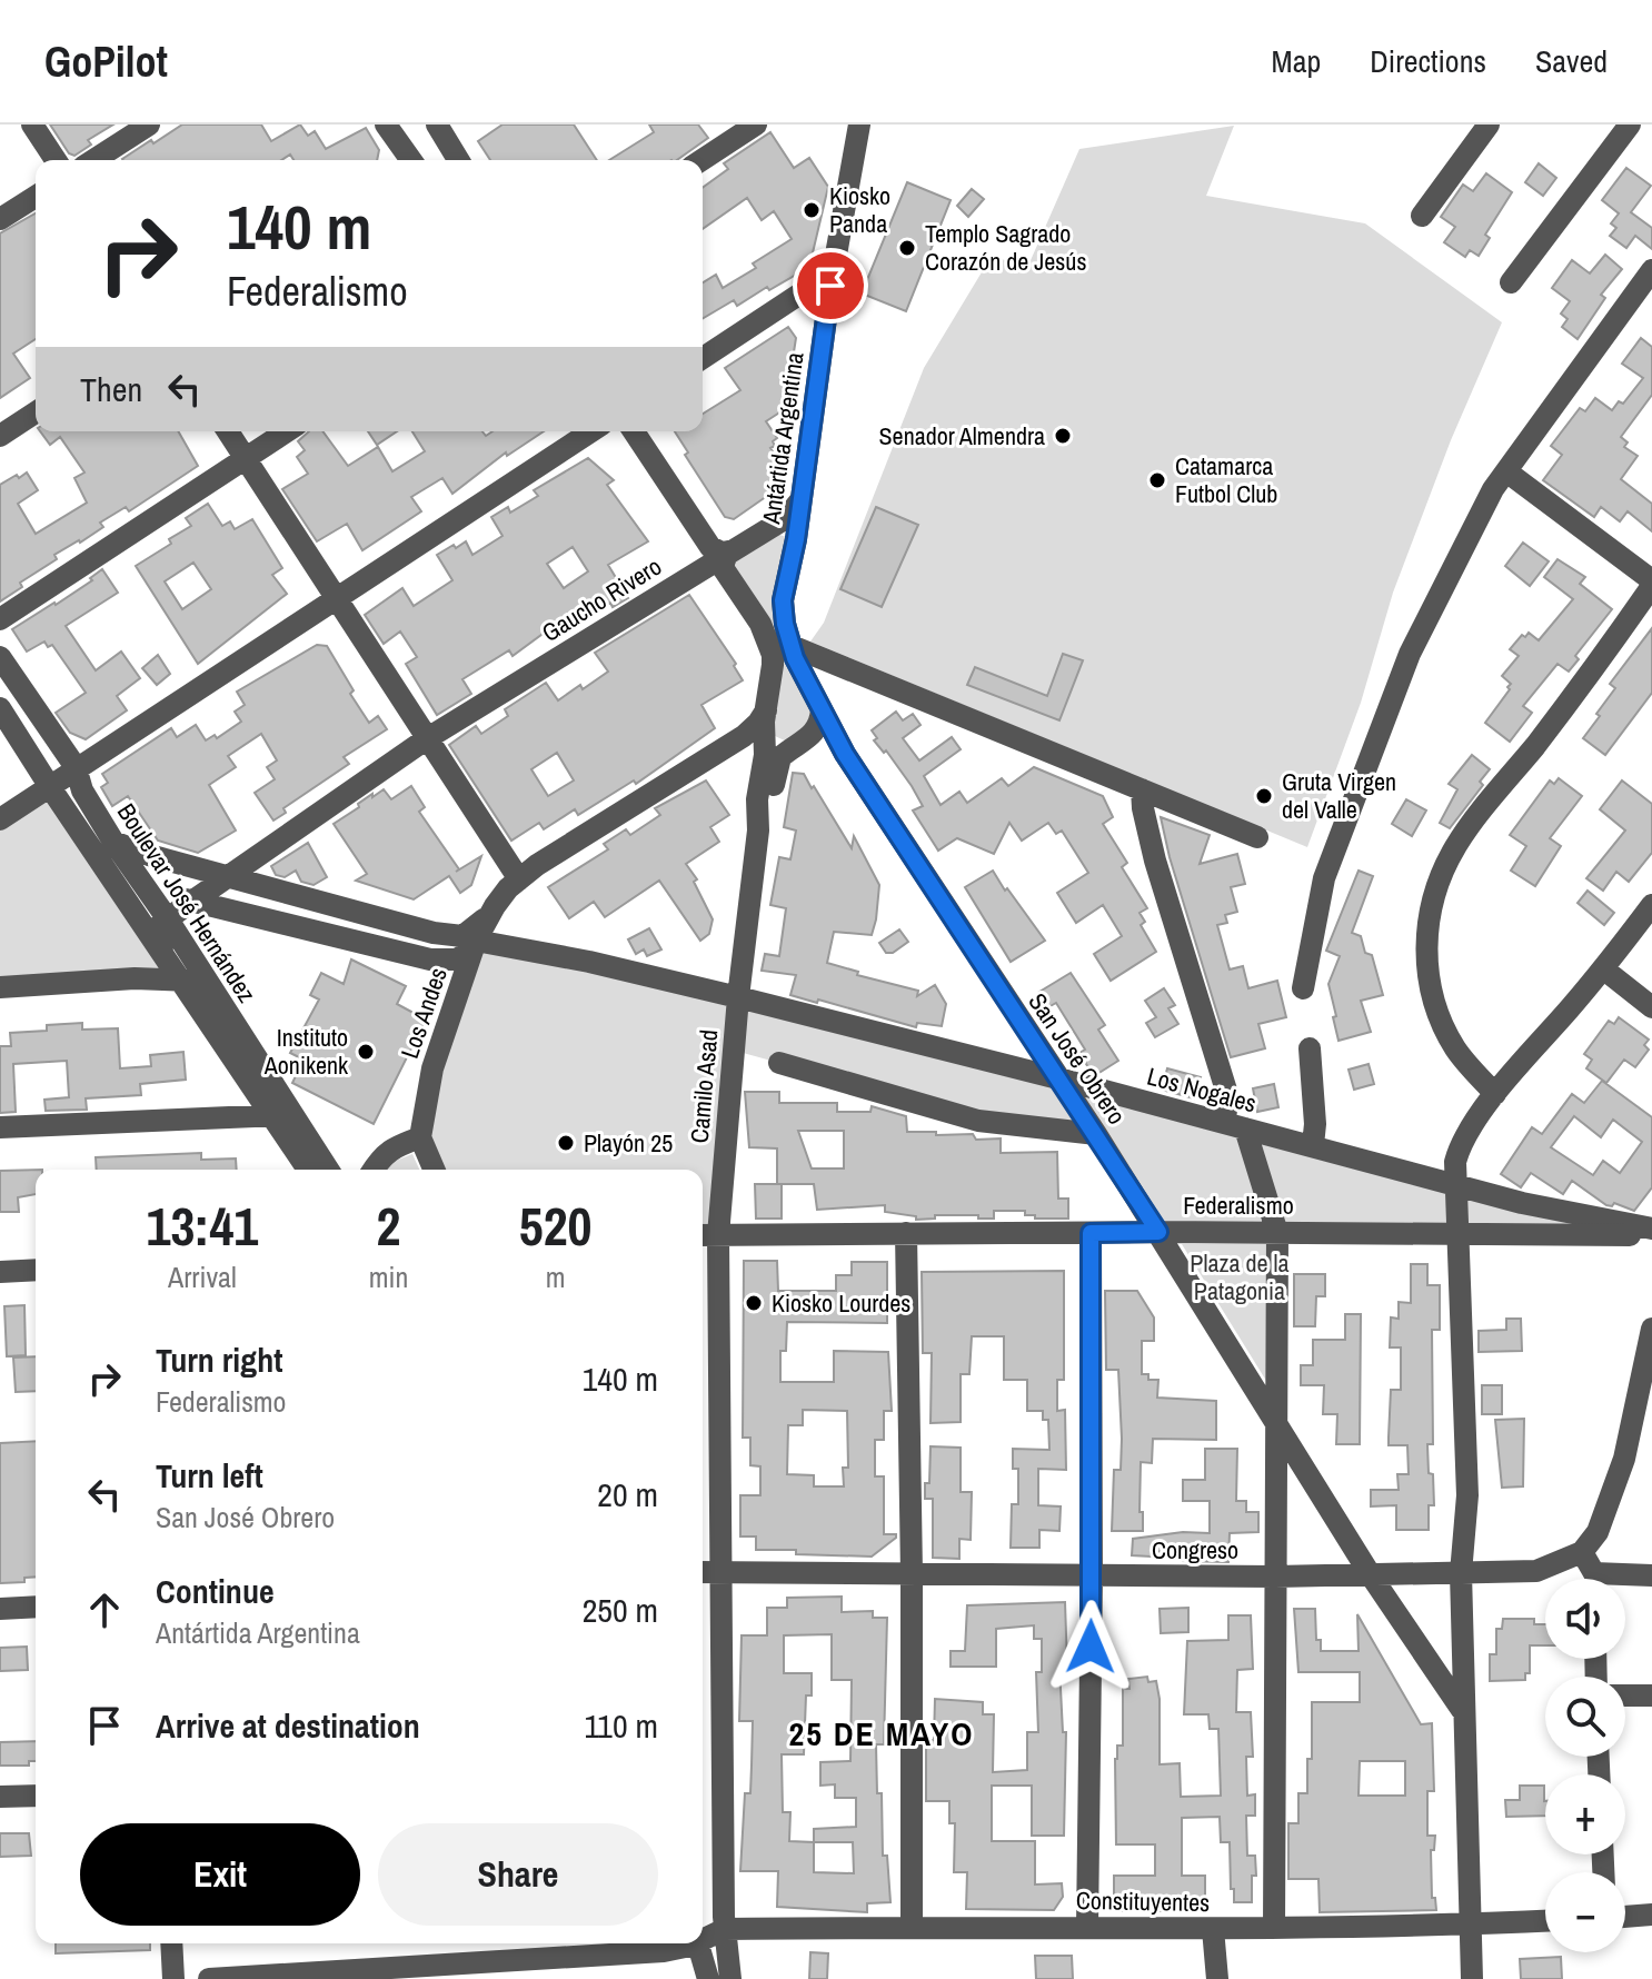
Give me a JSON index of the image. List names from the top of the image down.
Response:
{
  "streets": {
    "street": [
      "Antártida Argentina",
      "Gaucho Rivero",
      "Boulevar José Hernández",
      "Los Andes",
      "San José Obrero",
      "Camilo Asad",
      "Los Nogales",
      "Federalismo",
      "Congreso",
      "Constituyentes"
    ]
  },
  "crossings": [
    ["Antártida Argentina", "Gaucho Rivero"],
    ["Antártida Argentina", "San José Obrero"],
    ["Gaucho Rivero", "Boulevar José Hernández"],
    ["Gaucho Rivero", "Los Andes"],
    ["Los Andes", "Los Nogales"],
    ["San José Obrero", "Los Nogales"],
    ["San José Obrero", "Federalismo"],
    ["San José Obrero", "Congreso"],
    ["Camilo Asad", "Los Nogales"],
    ["Camilo Asad", "Federalismo"],
    ["Camilo Asad", "Congreso"],
    ["Camilo Asad", "Constituyentes"]
  ],
  "districts": ["25 DE MAYO"],
  "parks": ["Plaza de la Patagonia"],
  "places": [
    "Kiosko Panda",
    "Templo Sagrado Corazón de Jesús",
    "Senador Almendra",
    "Catamarca Futbol Club",
    "Gruta Virgen del Valle",
    "Instituto Aonikenk",
    "Playón 25",
    "Kiosko Lourdes"
  ],
  "page": {
    "header": "GoPilot",
    "nav": ["Map", "Directions", "Saved"],
    "turn": ["140 m", "Federalismo"],
    "then": "Then",
    "eta": [
      "13:41",
      "Arrival",
      "2",
      "min",
      "520",
      "m"
    ],
    "list": [
      {
        "name": "Turn right",
        "note": "Federalismo",
        "value": "140 m"
      },
      {
        "name": "Turn left",
        "note": "San José Obrero",
        "value": "20 m"
      },
      {
        "name": "Continue",
        "note": "Antártida Argentina",
        "value": "250 m"
      },
      {
        "name": "Arrive at destination",
        "value": "110 m"
      }
    ],
    "map_buttons": ["+", "−"],
    "buttons": ["Exit", "Share"]
  }
}
